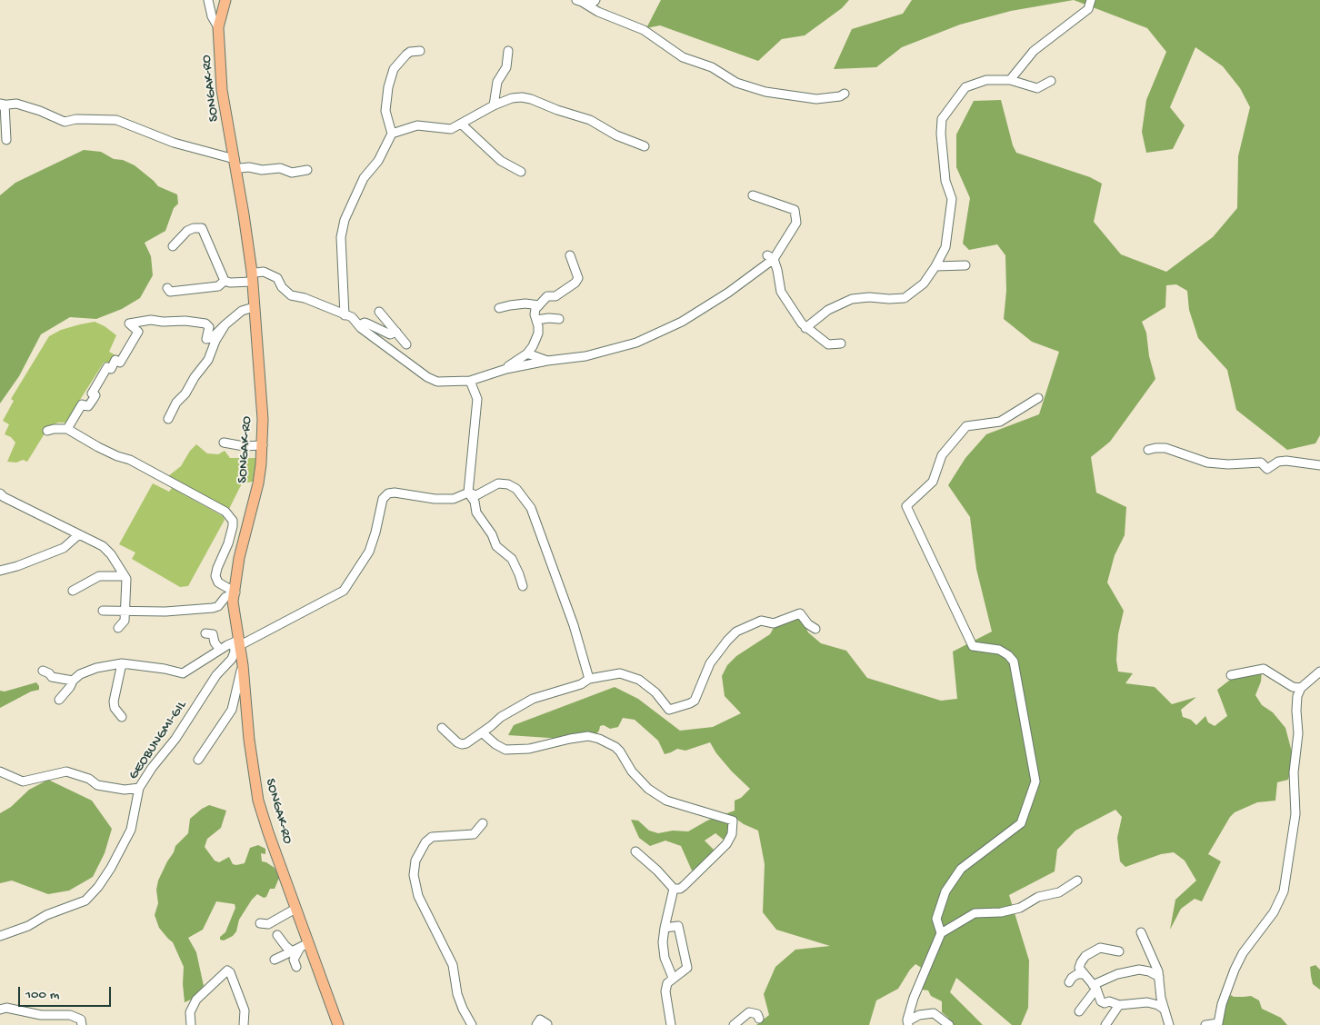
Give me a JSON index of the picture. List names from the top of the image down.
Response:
{
  "streets": {
    "main road": ["SONGAK-RO"],
    "street": ["GEOBUNGMI-GIL"]
  },
  "crossings": [
    ["SONGAK-RO", "GEOBUNGMI-GIL"]
  ],
  "scale_bar": "100 m"
}
